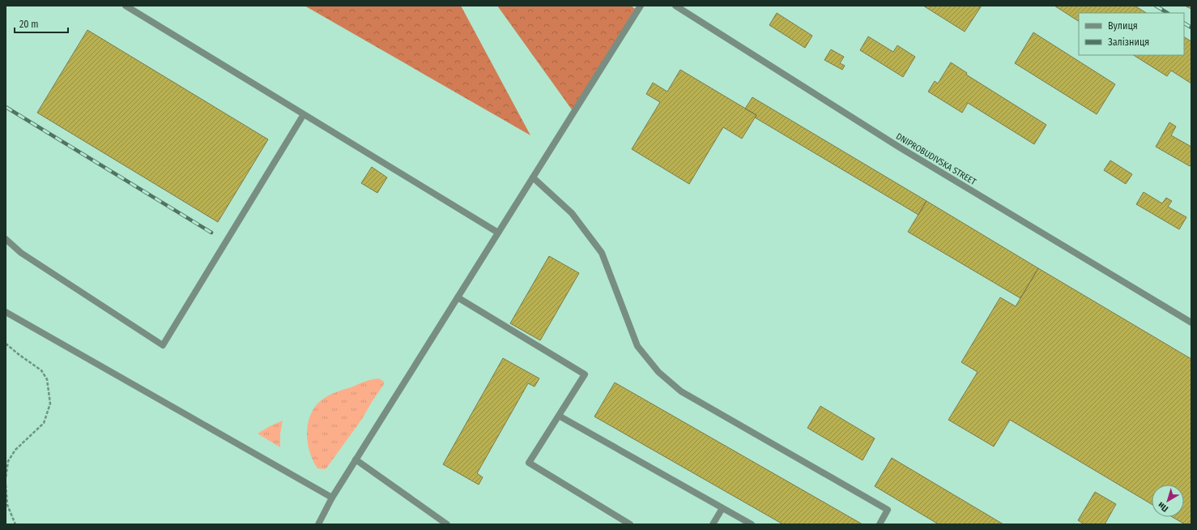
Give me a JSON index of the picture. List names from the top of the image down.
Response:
{
  "streets": {
    "street": ["DNIPROBUDIVSKA STREET"]
  },
  "legend": ["Вулиця", "Залізниця"],
  "scale_bar": "20 m",
  "north": "bottom left"
}
